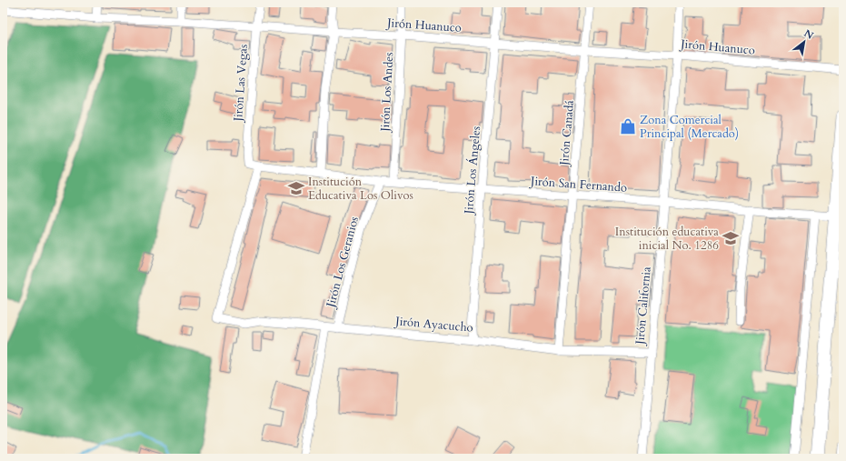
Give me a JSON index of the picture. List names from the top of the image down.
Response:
{
  "streets": {
    "street": [
      "Jirón Huanuco",
      "Jirón Las Vegas",
      "Jirón Los Andes",
      "Jirón Canadá",
      "Jirón Los Ángeles",
      "Jirón San Fernando",
      "Jirón Los Geranios",
      "Jirón California",
      "Jirón Ayacucho"
    ]
  },
  "crossings": [
    ["Jirón Huanuco", "Jirón Las Vegas"],
    ["Jirón Huanuco", "Jirón Los Andes"],
    ["Jirón Huanuco", "Jirón Canadá"],
    ["Jirón Huanuco", "Jirón Los Ángeles"],
    ["Jirón Huanuco", "Jirón California"],
    ["Jirón Las Vegas", "Jirón San Fernando"],
    ["Jirón Los Andes", "Jirón San Fernando"],
    ["Jirón Canadá", "Jirón San Fernando"],
    ["Jirón Canadá", "Jirón Ayacucho"],
    ["Jirón Los Ángeles", "Jirón San Fernando"],
    ["Jirón Los Ángeles", "Jirón Ayacucho"],
    ["Jirón San Fernando", "Jirón Los Geranios"],
    ["Jirón San Fernando", "Jirón California"],
    ["Jirón San Fernando", "Jirón Ayacucho"],
    ["Jirón Los Geranios", "Jirón Ayacucho"],
    ["Jirón California", "Jirón Ayacucho"]
  ],
  "places": {
    "shop": ["Zona Comercial Principal (Mercado)"],
    "school or university": ["Institución Educativa Los Olivos", "Institución educativa inicial No. 1286"]
  },
  "north": "top right"
}
